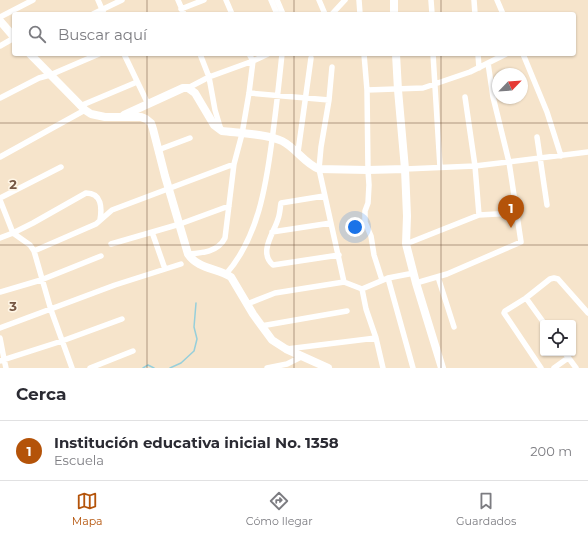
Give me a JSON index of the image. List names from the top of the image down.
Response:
{
  "north": "top right",
  "page": {
    "search": "Buscar aquí",
    "pins": "1",
    "heading": "Cerca",
    "list": [
      {
        "mark": "1",
        "name": "Institución educativa inicial No. 1358",
        "note": "Escuela",
        "value": "200 m"
      }
    ],
    "nav": ["Mapa", "Cómo llegar", "Guardados"]
  },
  "grid": {
    "rows": ["2", "3"]
  }
}
